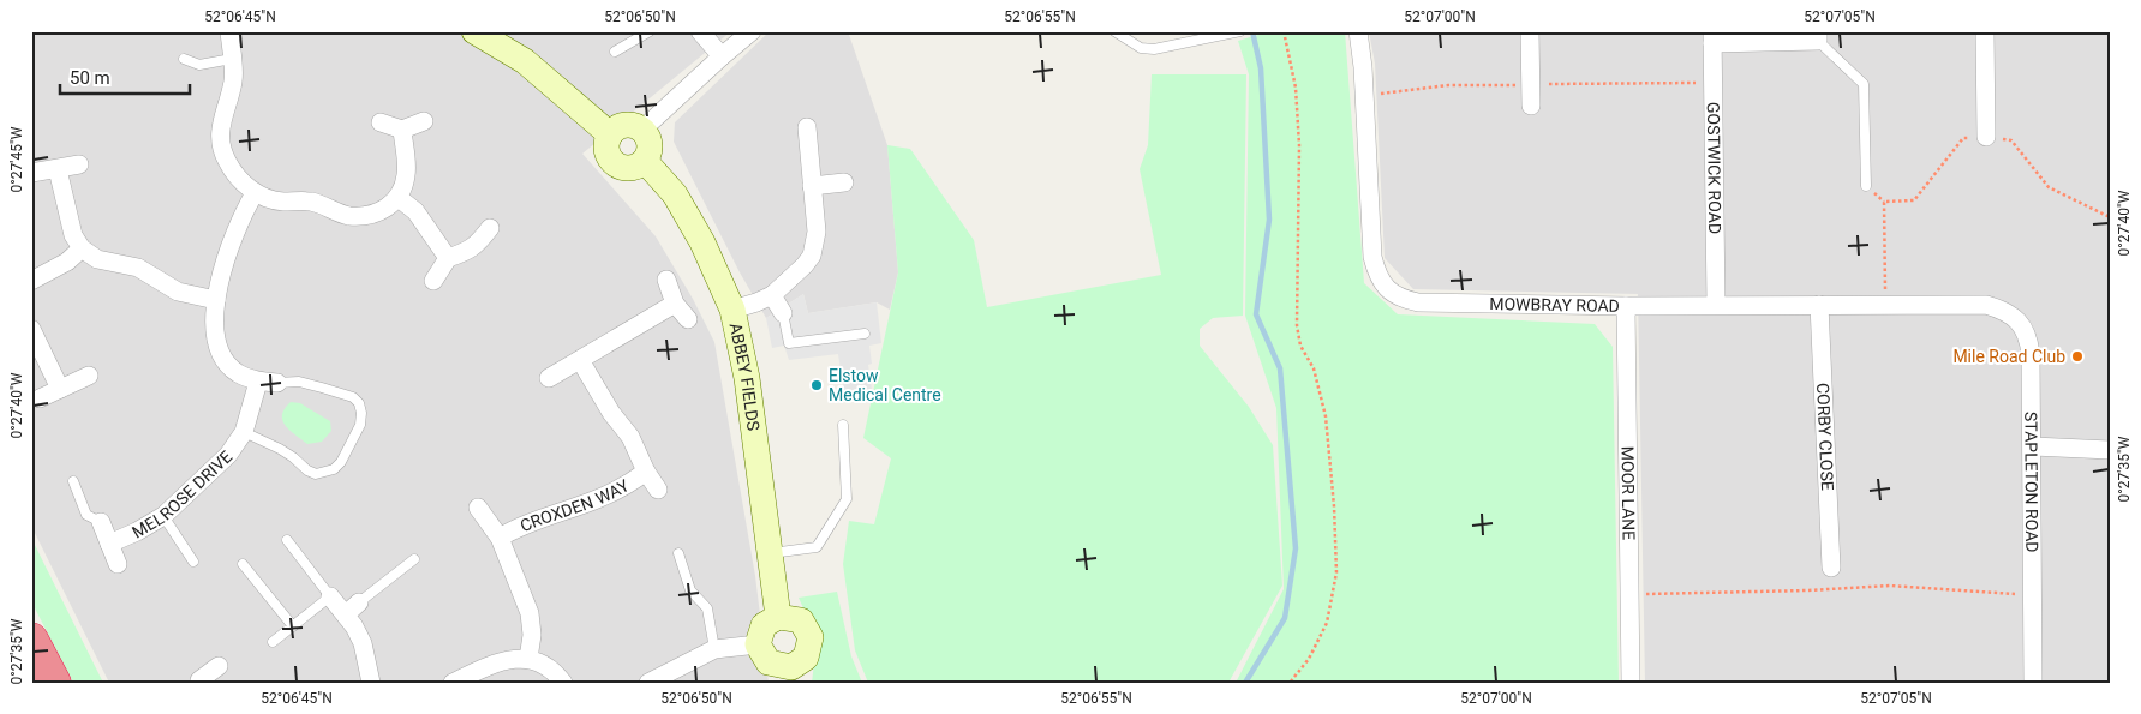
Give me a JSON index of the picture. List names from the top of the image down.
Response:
{
  "streets": {
    "street": [
      "GOSTWICK ROAD",
      "MOWBRAY ROAD",
      "ABBEY FIELDS",
      "CORBY CLOSE",
      "STAPLETON ROAD",
      "MELROSE DRIVE",
      "MOOR LANE",
      "CROXDEN WAY"
    ]
  },
  "crossings": [
    ["GOSTWICK ROAD", "MOWBRAY ROAD"],
    ["MOWBRAY ROAD", "CORBY CLOSE"],
    ["MOWBRAY ROAD", "STAPLETON ROAD"],
    ["MOWBRAY ROAD", "MOOR LANE"]
  ],
  "places": ["Mile Road Club", "Elstow Medical Centre"],
  "scale_bar": "50 m",
  "coordinates": [
    "52°06'45\"N",
    "52°06'50\"N",
    "52°06'55\"N",
    "52°07'00\"N",
    "52°07'05\"N",
    "0°27'45\"W",
    "0°27'40\"W",
    "0°27'35\"W"
  ]
}
